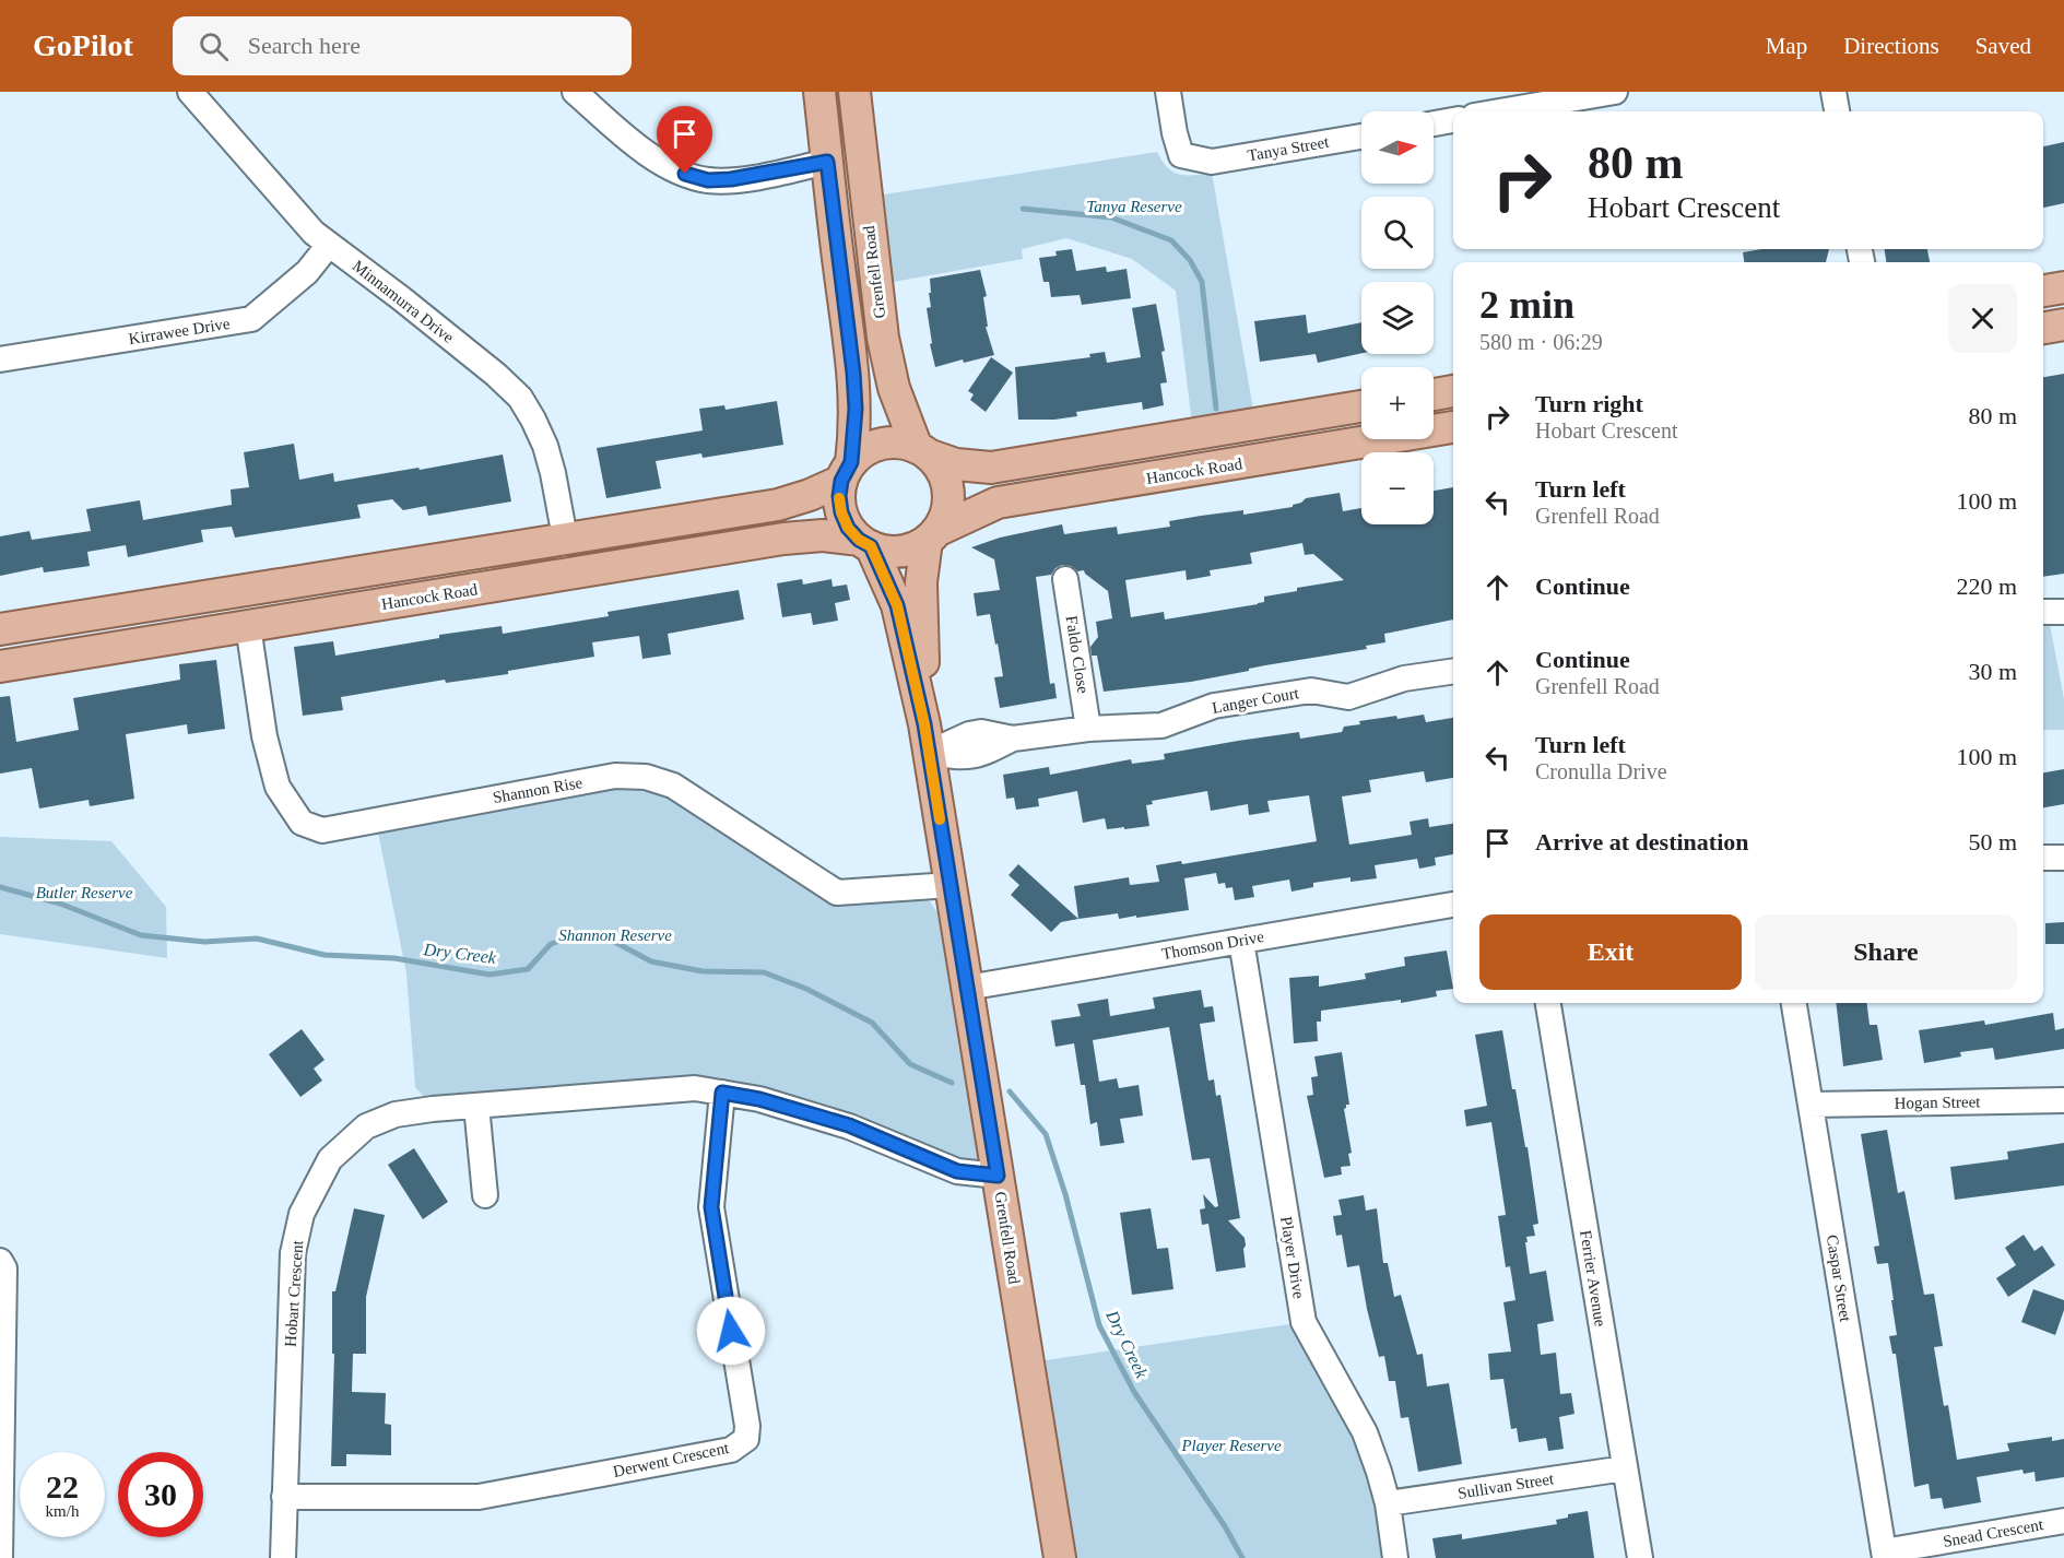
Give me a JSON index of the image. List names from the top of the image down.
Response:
{
  "streets": {
    "main road": ["Grenfell Road", "Hancock Road"],
    "street": [
      "Tanya Street",
      "Minnamurra Drive",
      "Kirrawee Drive",
      "Faldo Close",
      "Langer Court",
      "Shannon Rise",
      "Thomson Drive",
      "Hogan Street",
      "Player Drive",
      "Ferrier Avenue",
      "Caspar Street",
      "Hobart Crescent",
      "Derwent Crescent",
      "Sullivan Street",
      "Snead Crescent"
    ]
  },
  "crossings": [
    ["Grenfell Road", "Hancock Road"],
    ["Grenfell Road", "Langer Court"],
    ["Grenfell Road", "Shannon Rise"],
    ["Grenfell Road", "Thomson Drive"],
    ["Grenfell Road", "Hobart Crescent"],
    ["Minnamurra Drive", "Kirrawee Drive"],
    ["Hancock Road", "Shannon Rise"],
    ["Faldo Close", "Langer Court"],
    ["Thomson Drive", "Player Drive"],
    ["Hogan Street", "Caspar Street"],
    ["Player Drive", "Sullivan Street"],
    ["Ferrier Avenue", "Sullivan Street"],
    ["Caspar Street", "Snead Crescent"],
    ["Hobart Crescent", "Derwent Crescent"]
  ],
  "water": ["Dry Creek"],
  "parks": [
    "Tanya Reserve",
    "Butler Reserve",
    "Shannon Reserve",
    "Player Reserve"
  ],
  "north": "right",
  "page": {
    "header": "GoPilot",
    "search": "Search here",
    "nav": ["Map", "Directions", "Saved"],
    "map_buttons": ["+", "−"],
    "turn": ["80 m", "Hobart Crescent"],
    "heading": ["2 min", "580 m · 06:29"],
    "list": [
      {
        "name": "Turn right",
        "note": "Hobart Crescent",
        "value": "80 m"
      },
      {
        "name": "Turn left",
        "note": "Grenfell Road",
        "value": "100 m"
      },
      {
        "name": "Continue",
        "value": "220 m"
      },
      {
        "name": "Continue",
        "note": "Grenfell Road",
        "value": "30 m"
      },
      {
        "name": "Turn left",
        "note": "Cronulla Drive",
        "value": "100 m"
      },
      {
        "name": "Arrive at destination",
        "value": "50 m"
      }
    ],
    "buttons": ["Exit", "Share"],
    "speed": "22 km/h",
    "limit": "30"
  }
}
